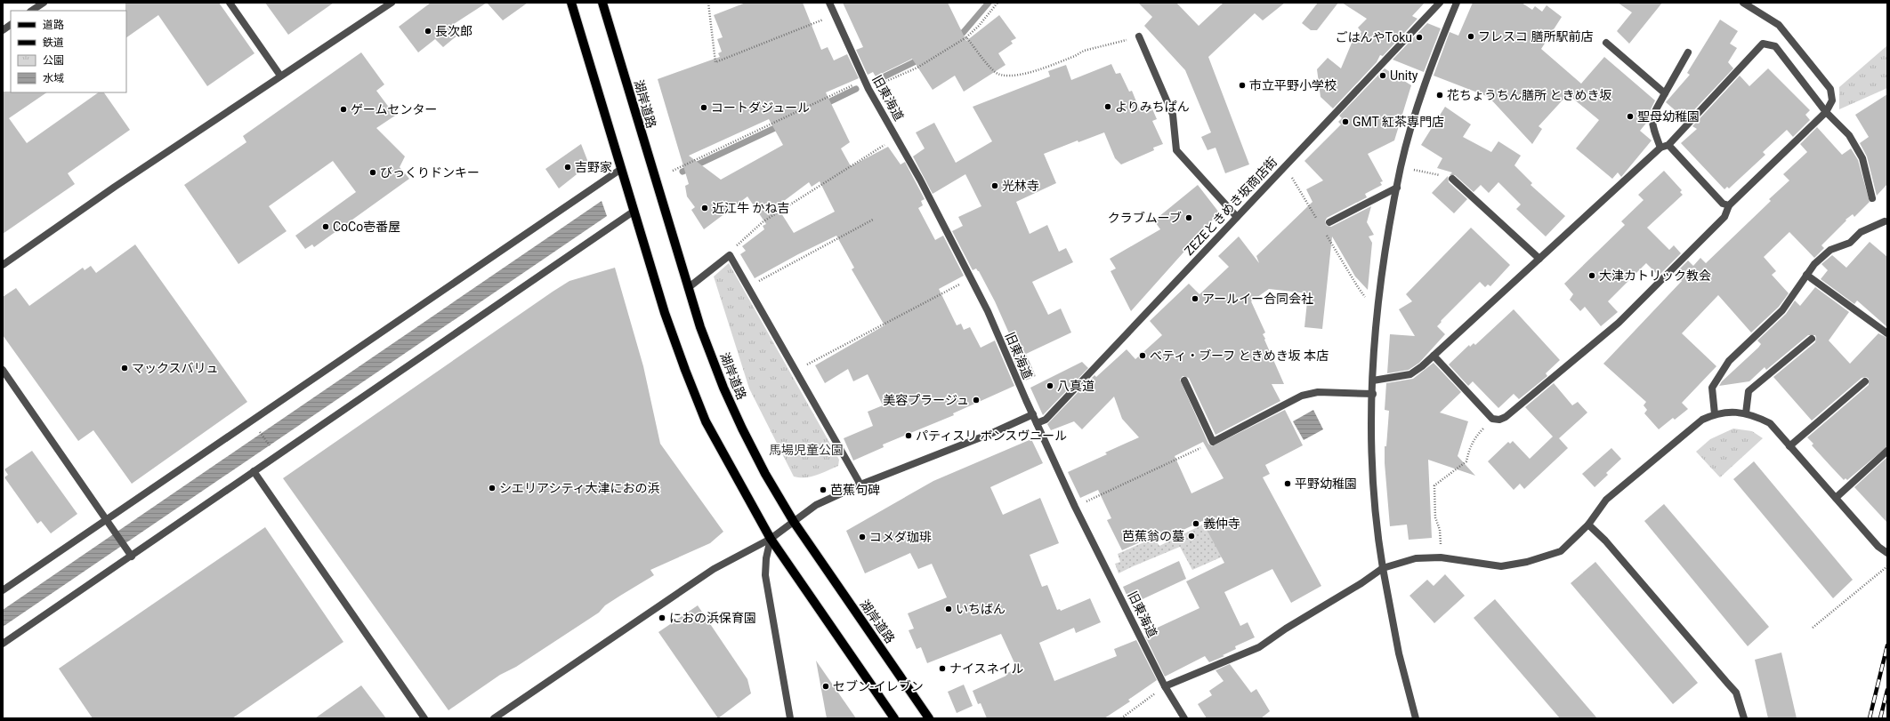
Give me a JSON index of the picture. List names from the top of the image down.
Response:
{
  "streets": {
    "main road": ["湖岸道路"],
    "street": ["旧東海道", "ZEZEときめき坂商店街"]
  },
  "crossings": [
    ["旧東海道", "ZEZEときめき坂商店街"]
  ],
  "parks": ["馬場児童公園"],
  "places": [
    "長次郎",
    "フレスコ 膳所駅前店",
    "ごはんやToku",
    "Unity",
    "市立平野小学校",
    "花ちょうちん膳所 ときめき坂",
    "よりみちぱん",
    "コートダジュール",
    "ゲームセンター",
    "聖母幼稚園",
    "GMT 紅茶専門店",
    "吉野家",
    "びっくりドンキー",
    "光林寺",
    "近江牛 かね吉",
    "クラブムーブ",
    "CoCo壱番屋",
    "大津カトリック教会",
    "アールイー合同会社",
    "べティ・ブーフ ときめき坂 本店",
    "マックスバリュ",
    "八真道",
    "美容プラージュ",
    "パティスリ ボンスヴニール",
    "平野幼稚園",
    "シエリアシティ大津におの浜",
    "芭蕉句碑",
    "義仲寺",
    "芭蕉翁の墓",
    "コメダ珈琲",
    "いちばん",
    "におの浜保育園",
    "ナイスネイル",
    "セブン-イレブン"
  ],
  "legend": [
    "道路",
    "鉄道",
    "公園",
    "水域"
  ]
}
